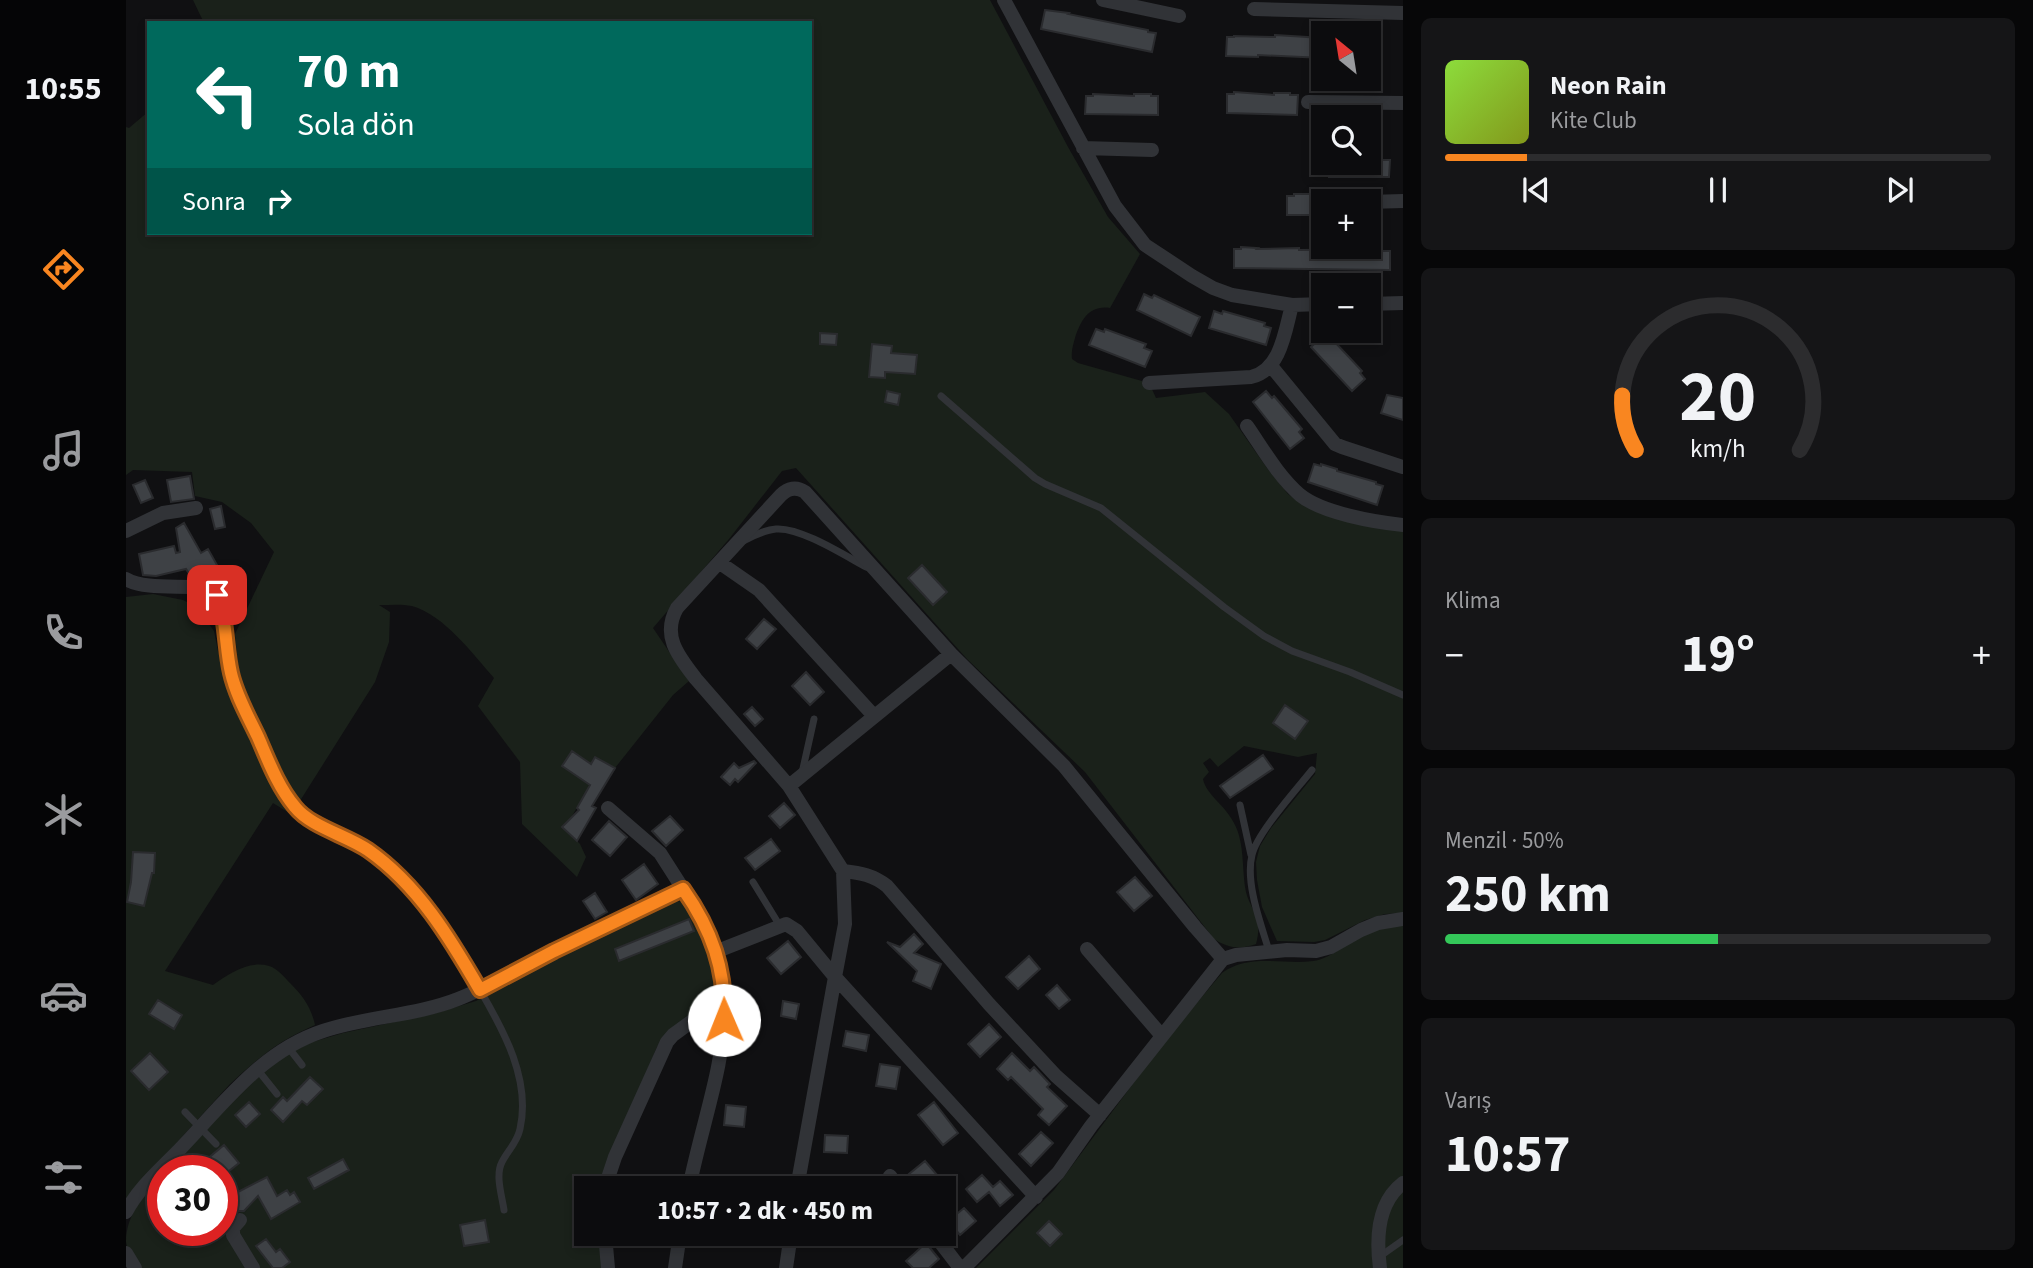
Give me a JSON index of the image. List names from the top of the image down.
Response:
{
  "north": "top left",
  "page": {
    "tabs": "10:55",
    "map_buttons": ["+", "−"],
    "turn": ["70 m", "Sola dön"],
    "song": ["Neon Rain", "Kite Club"],
    "then": "Sonra",
    "tile": [
      "Klima",
      ["Menzil · 50%", "250 km"],
      ["Varış", "10:57"]
    ],
    "heat": ["−", "19°", "+"],
    "limit": "30",
    "trip": "10:57 · 2 dk · 450 m",
    "gauge": ["20", "km/h"]
  }
}
